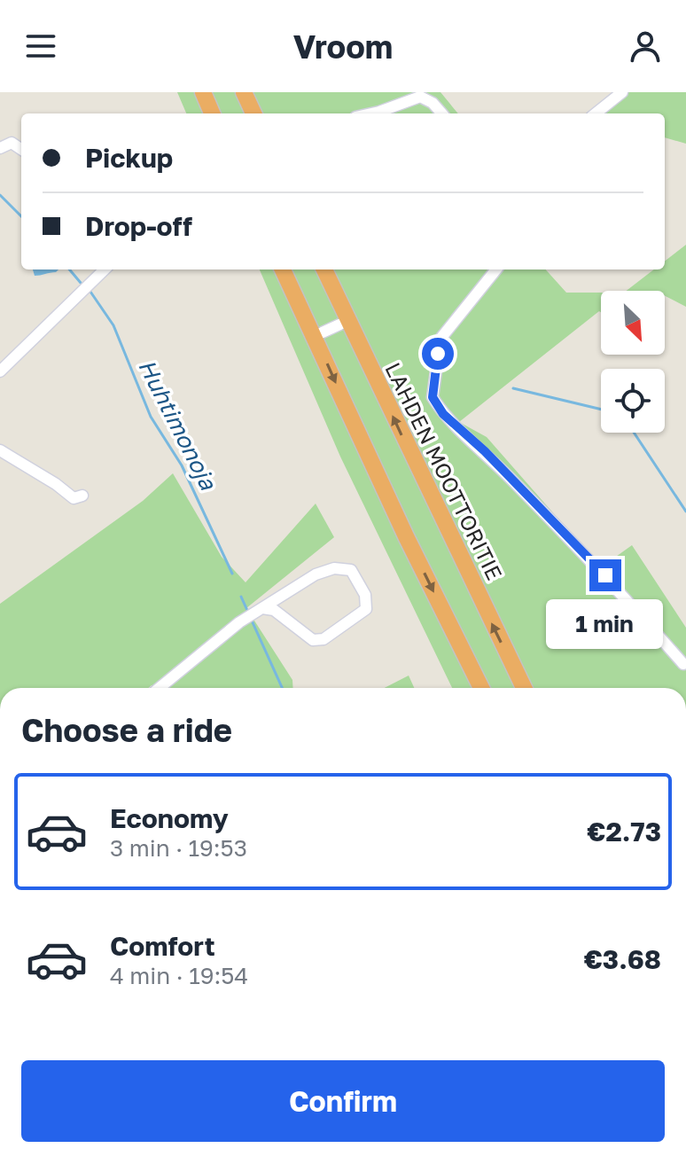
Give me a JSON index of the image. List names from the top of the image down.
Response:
{
  "streets": {
    "highway": ["LAHDEN MOOTTORITIE"]
  },
  "water": ["Huhtimonoja"],
  "north": "bottom right",
  "page": {
    "header": "Vroom",
    "banner": ["Pickup", "Drop-off"],
    "bubble": "1 min",
    "heading": "Choose a ride",
    "list": [
      {
        "name": "Economy",
        "note": "3 min · 19:53",
        "value": "€2.73"
      },
      {
        "name": "Comfort",
        "note": "4 min · 19:54",
        "value": "€3.68"
      }
    ],
    "buttons": "Confirm"
  }
}
